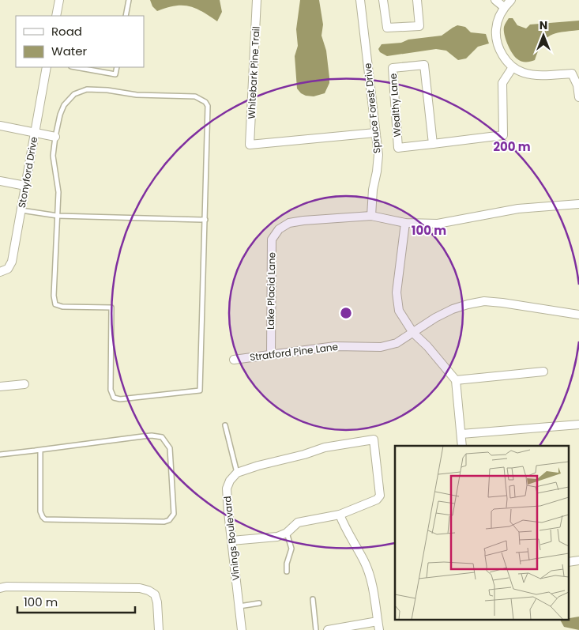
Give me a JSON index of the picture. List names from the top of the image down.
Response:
{
  "streets": {
    "street": [
      "Whitebark Pine Trail",
      "Wealthy Lane",
      "Spruce Forest Drive",
      "Stonyford Drive",
      "Lake Placid Lane",
      "Stratford Pine Lane",
      "Vinings Boulevard"
    ]
  },
  "crossings": [
    ["Whitebark Pine Trail", "Spruce Forest Drive"],
    ["Spruce Forest Drive", "Lake Placid Lane"],
    ["Lake Placid Lane", "Stratford Pine Lane"]
  ],
  "legend": ["Road", "Water"],
  "scale_bar": "100 m",
  "north": "top",
  "rings": ["200 m", "100 m"]
}
